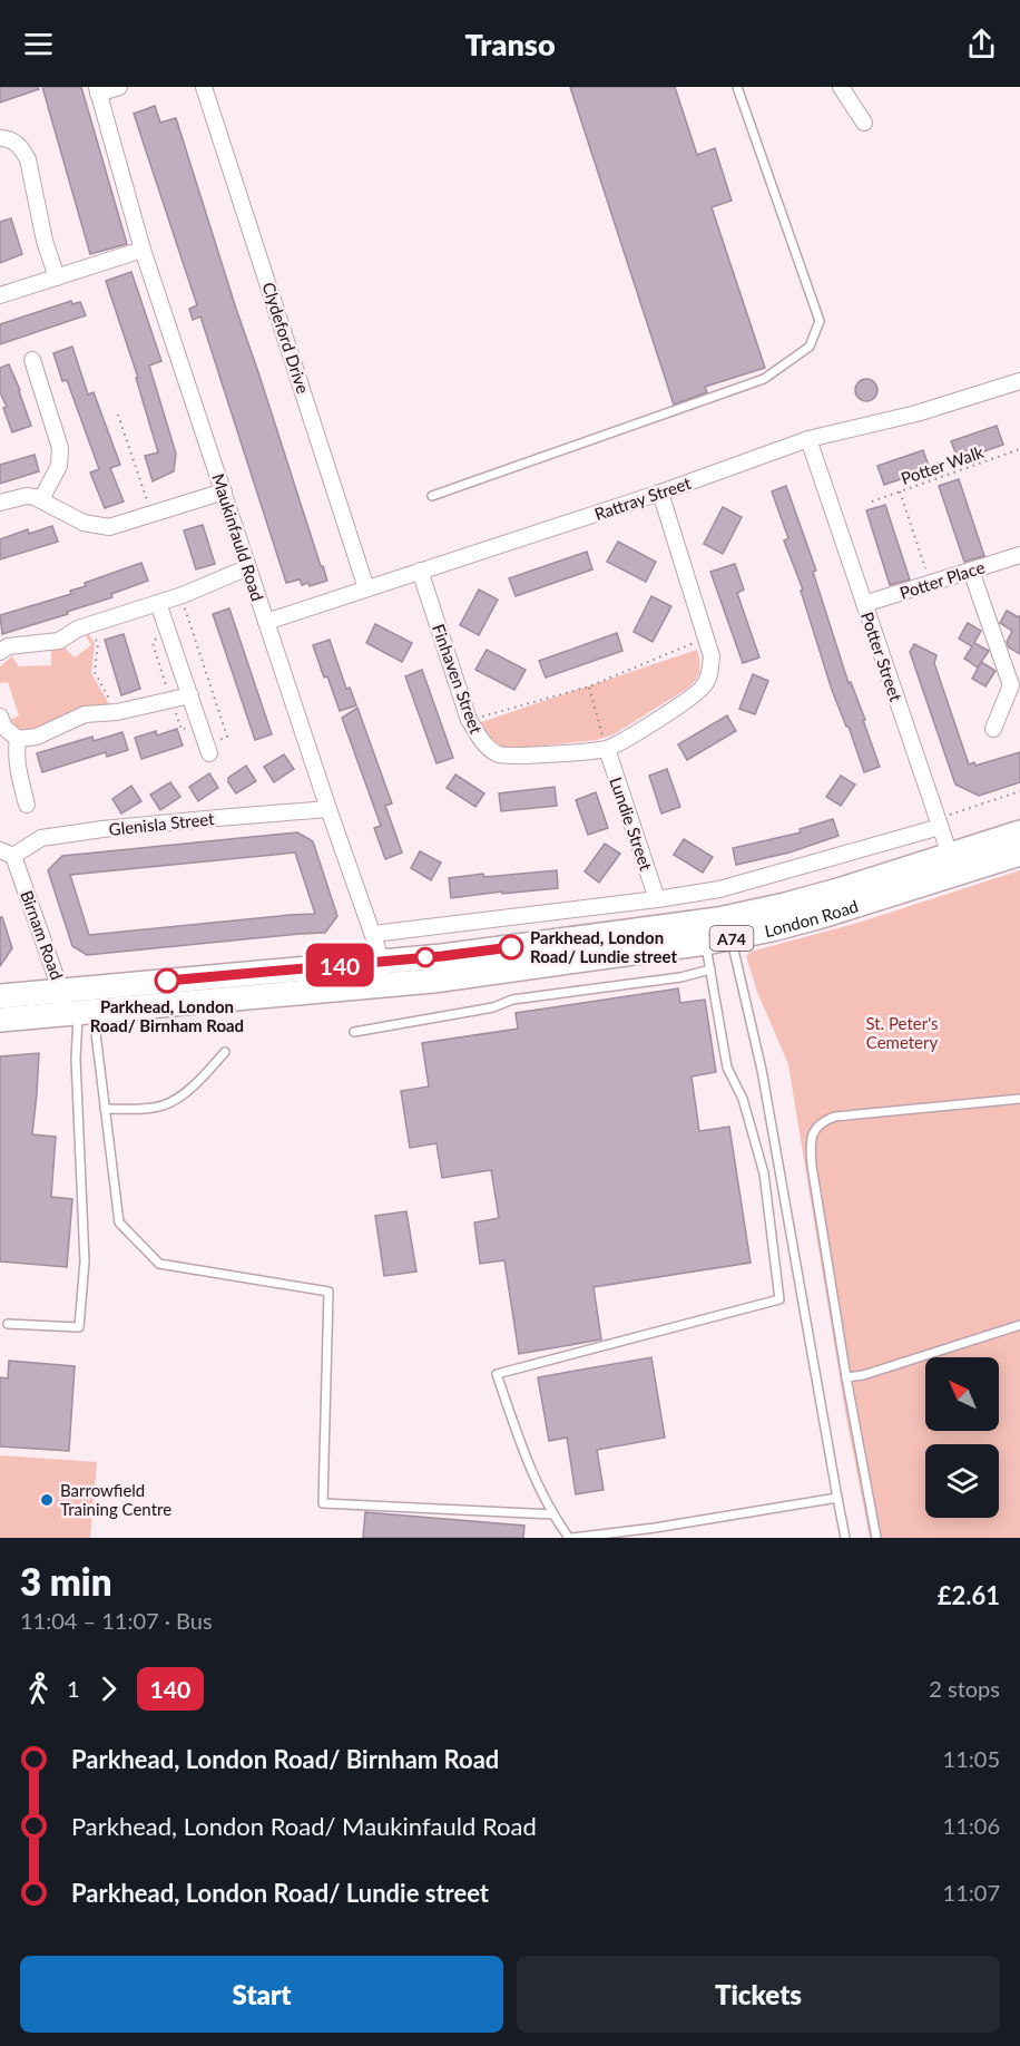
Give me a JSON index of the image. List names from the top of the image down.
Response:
{
  "streets": {
    "main road": ["London Road", "A74"],
    "street": [
      "Clydeford Drive",
      "Rattray Street",
      "Maukinfauld Road",
      "Potter Place",
      "Potter Street",
      "Finhaven Street",
      "Glenisla Street",
      "Lundie Street",
      "Birnam Road"
    ],
    "path": ["Potter Walk"]
  },
  "crossings": [
    ["Clydeford Drive", "Rattray Street"],
    ["Rattray Street", "Maukinfauld Road"],
    ["Rattray Street", "Potter Street"],
    ["Rattray Street", "Finhaven Street"],
    ["Maukinfauld Road", "Glenisla Street"],
    ["Maukinfauld Road", "London Road"],
    ["Potter Place", "Potter Street"],
    ["Potter Street", "London Road"],
    ["Finhaven Street", "Lundie Street"],
    ["Glenisla Street", "Birnam Road"],
    ["London Road", "Birnam Road"]
  ],
  "parks": ["St. Peter's Cemetery"],
  "places": ["Parkhead, London Road/ Lundie street", "Parkhead, London Road/ Birnham Road", "Barrowfield Training Centre"],
  "lines": ["bus line 140"],
  "north": "top left",
  "page": {
    "header": "Transo",
    "on_map": "140",
    "heading": ["3 min", "11:04 – 11:07 · Bus", "£2.61"],
    "legs": ["1", "140", "2 stops"],
    "list": [
      {
        "name": "Parkhead, London Road/ Birnham Road",
        "value": "11:05"
      },
      {
        "name": "Parkhead, London Road/ Maukinfauld Road",
        "value": "11:06"
      },
      {
        "name": "Parkhead, London Road/ Lundie street",
        "value": "11:07"
      }
    ],
    "buttons": ["Start", "Tickets"]
  }
}
